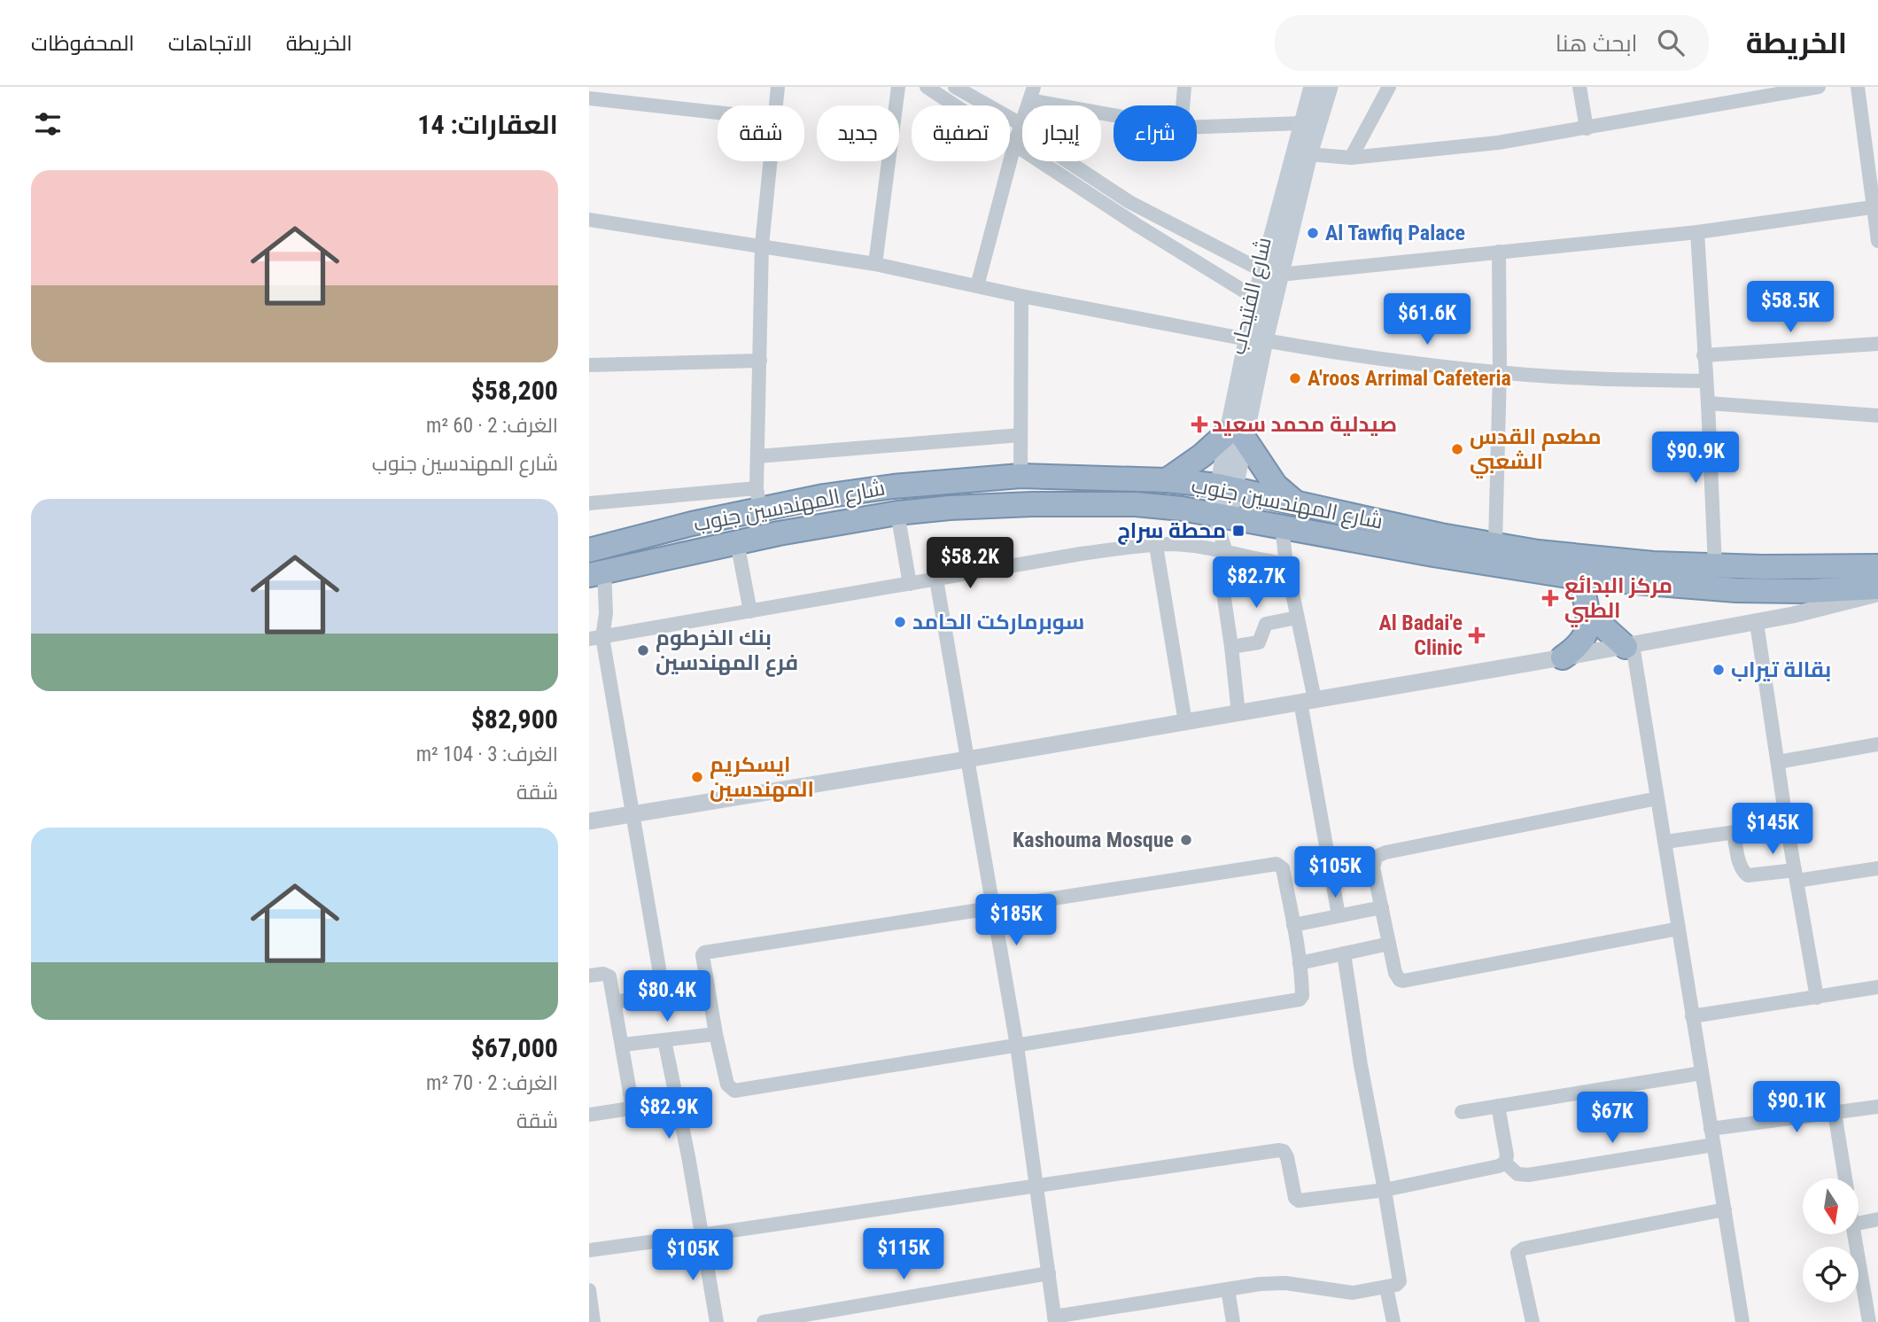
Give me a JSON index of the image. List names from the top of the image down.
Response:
{
  "streets": {
    "highway": ["شارع المهندسين جنوب"],
    "main road": ["شارع الفتيحاب"]
  },
  "crossings": [
    ["شارع الفتيحاب", "شارع المهندسين جنوب"]
  ],
  "places": {
    "other": [
      "Al Tawfiq Palace",
      "A'roos Arrimal Cafeteria",
      "مطعم القدس الشعبي",
      "سوبرماركت الحامد",
      "بنك الخرطوم فرع المهندسين",
      "بقالة تيراب",
      "ايسكريم المهندسين",
      "Kashouma Mosque"
    ],
    "health": ["صيدلية محمد سعيد", "مركز البدائع الطبي", "Al Badai'e Clinic"],
    "transit": ["محطة سراج"]
  },
  "north": "bottom",
  "page": {
    "header": "الخريطة",
    "search": "ابحث هنا",
    "nav": ["الخريطة", "الاتجاهات", "المحفوظات"],
    "heading": "العقارات: 14",
    "chip": [
      "شراء",
      "إيجار",
      "تصفية",
      "جديد",
      "شقة"
    ],
    "list": [
      {
        "name": "$58,200",
        "note": "الغرف: 2 · 60 m² · شارع المهندسين جنوب"
      },
      {
        "name": "$82,900",
        "note": "الغرف: 3 · 104 m² · شقة"
      },
      {
        "name": "$67,000",
        "note": "الغرف: 2 · 70 m² · شقة"
      }
    ],
    "price": [
      "$58.5K",
      "$61.6K",
      "$90.9K",
      "$58.2K",
      "$82.7K",
      "$145K",
      "$105K",
      "$185K",
      "$80.4K",
      "$90.1K",
      "$82.9K",
      "$67K",
      "$115K",
      "$105K"
    ]
  }
}
